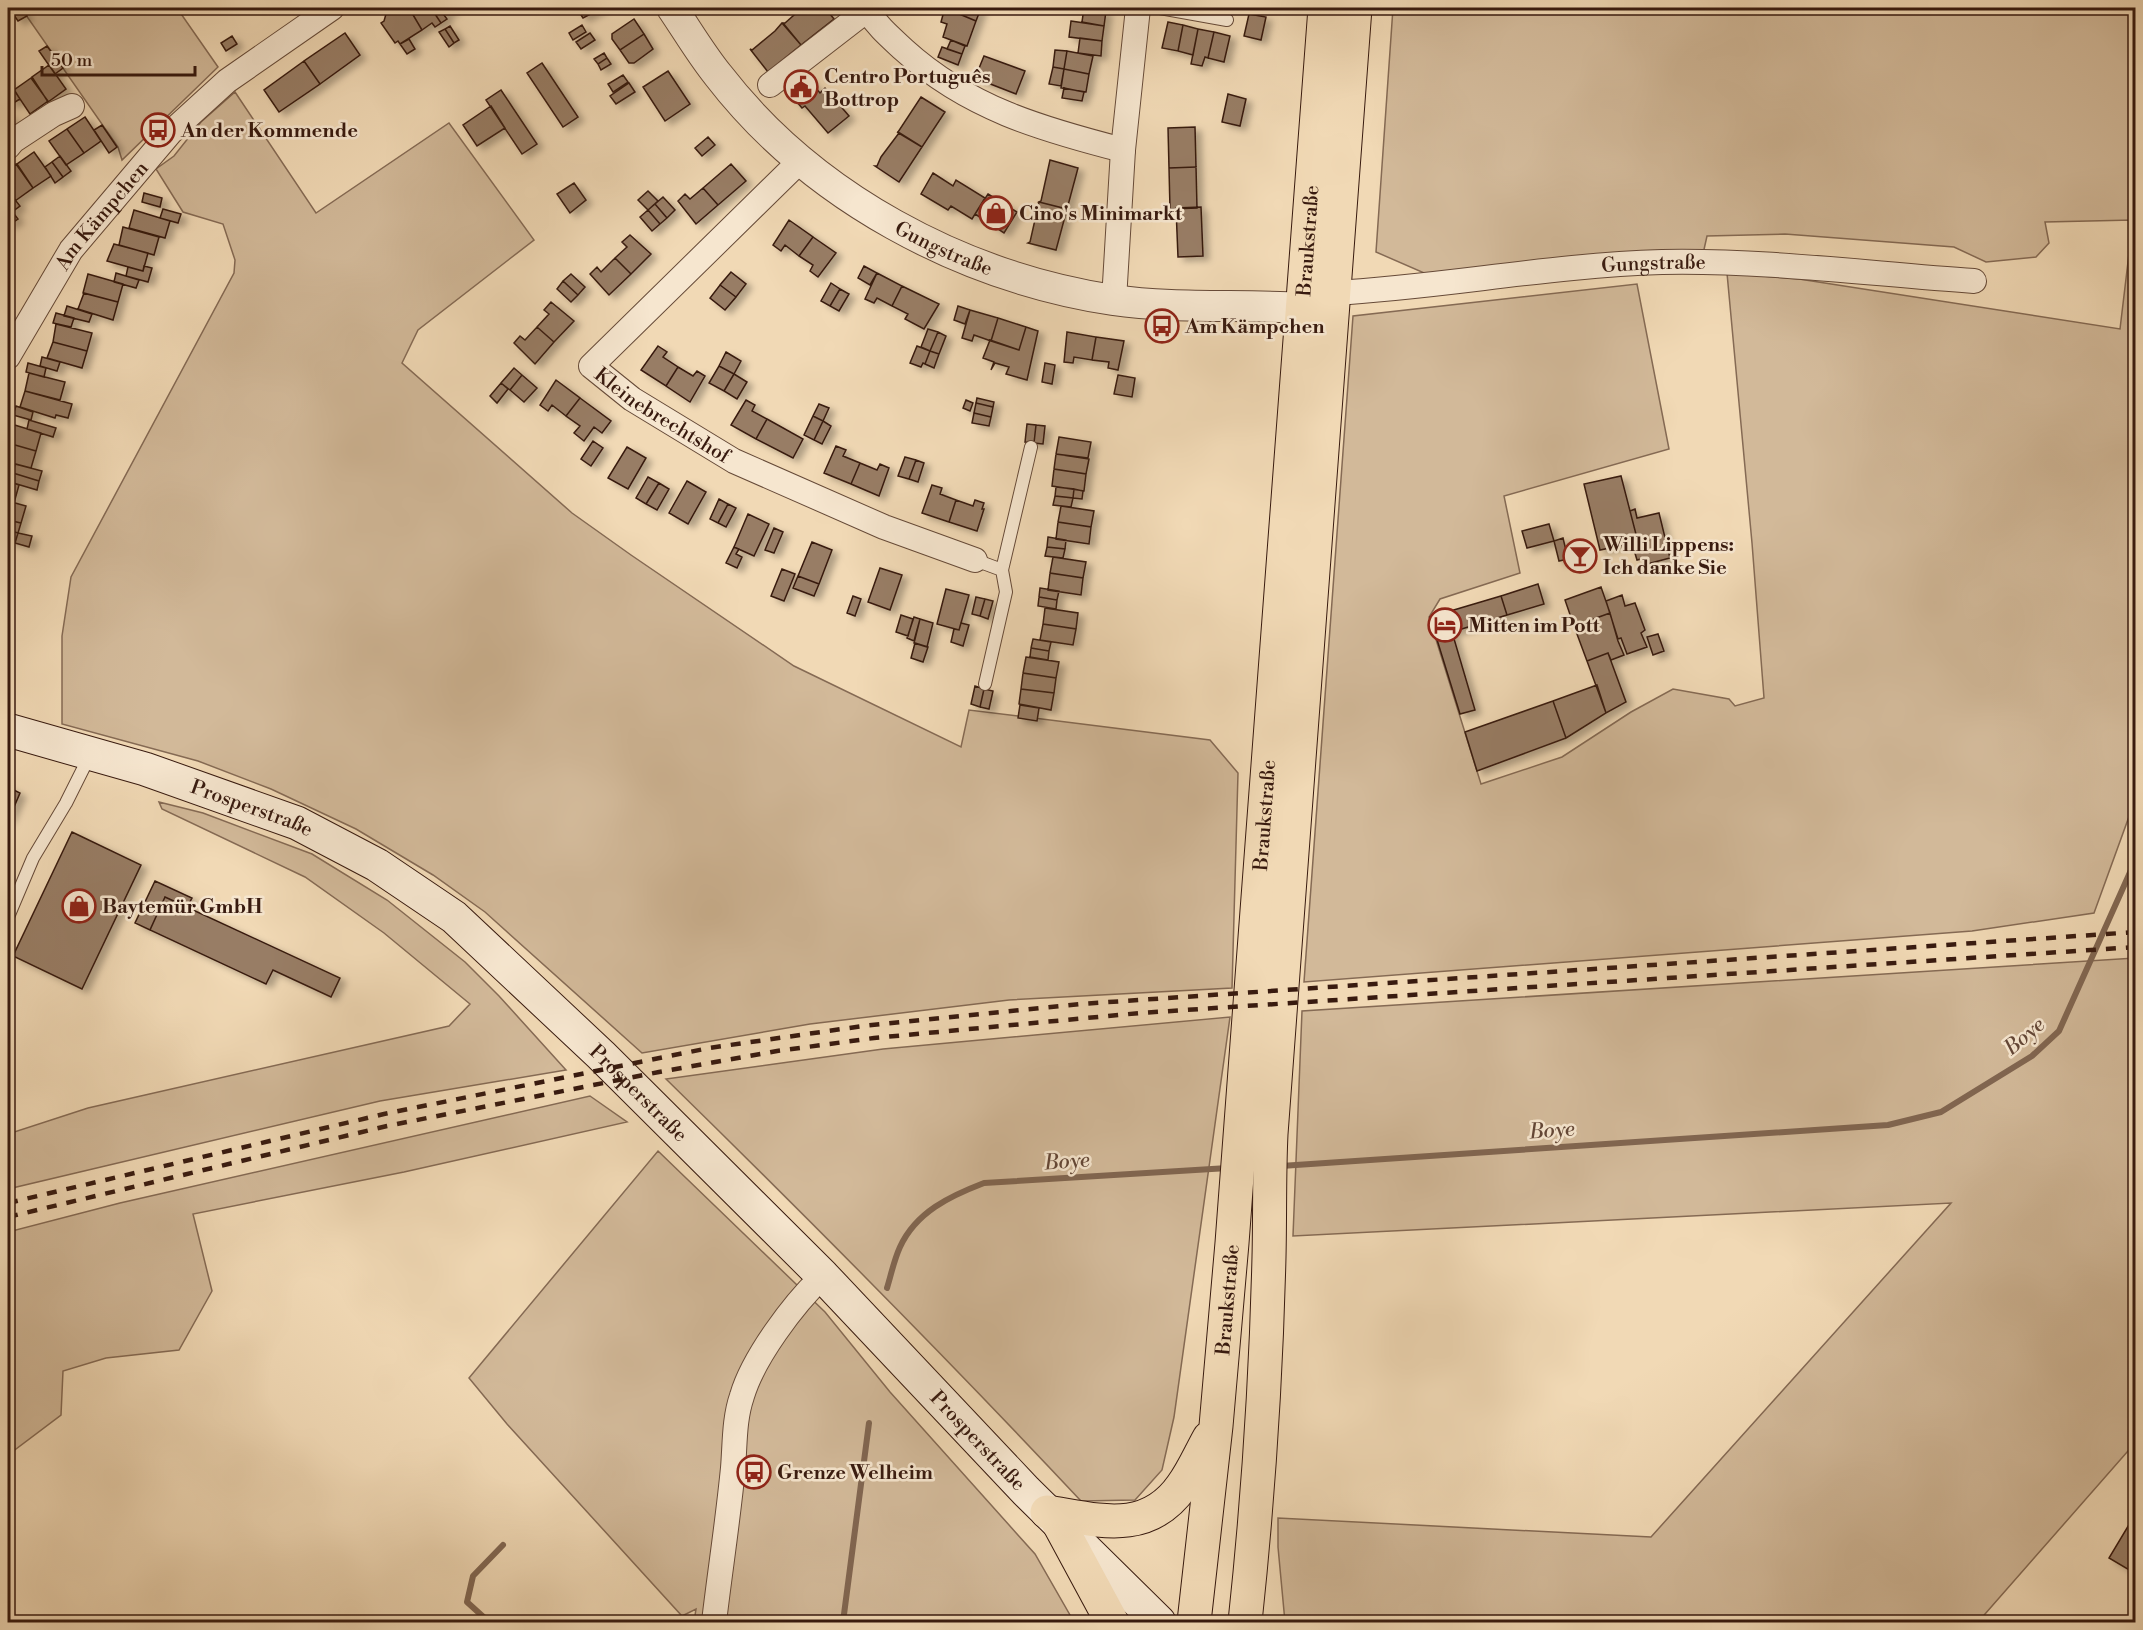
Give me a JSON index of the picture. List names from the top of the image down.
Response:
{
  "streets": {
    "main road": ["Braukstraße", "Prosperstraße"],
    "street": ["Am Kämpchen", "Gungstraße", "Kleinebrechtshof"]
  },
  "crossings": [
    ["Braukstraße", "Gungstraße"],
    ["Gungstraße", "Kleinebrechtshof"]
  ],
  "water": ["Boye"],
  "places": {
    "public building": ["Centro Português Bottrop"],
    "bus stop": ["An der Kommende", "Am Kämpchen", "Grenze Welheim"],
    "shop": ["Cino's Minimarkt", "Baytemür GmbH"],
    "bar": ["Willi Lippens: Ich danke Sie"],
    "hotel": ["Mitten im Pott"]
  },
  "scale_bar": "50 m"
}
